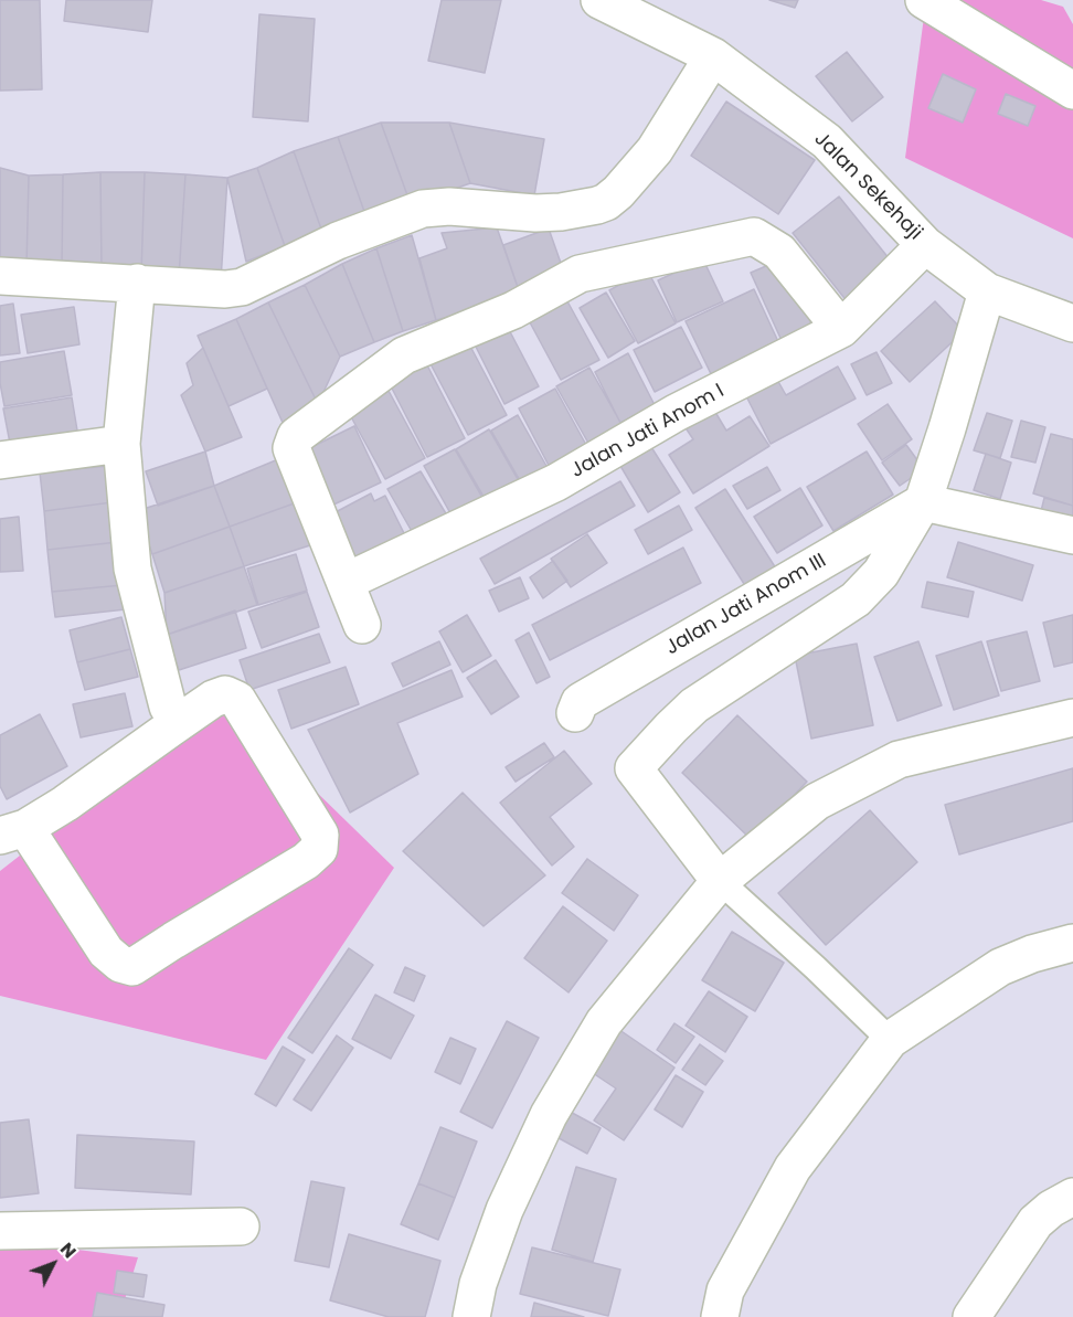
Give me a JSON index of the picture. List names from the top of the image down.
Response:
{
  "streets": {
    "street": ["Jalan Sekehaji", "Jalan Jati Anom I", "Jalan Jati Anom III"]
  },
  "crossings": [
    ["Jalan Sekehaji", "Jalan Jati Anom I"]
  ],
  "north": "top right"
}
